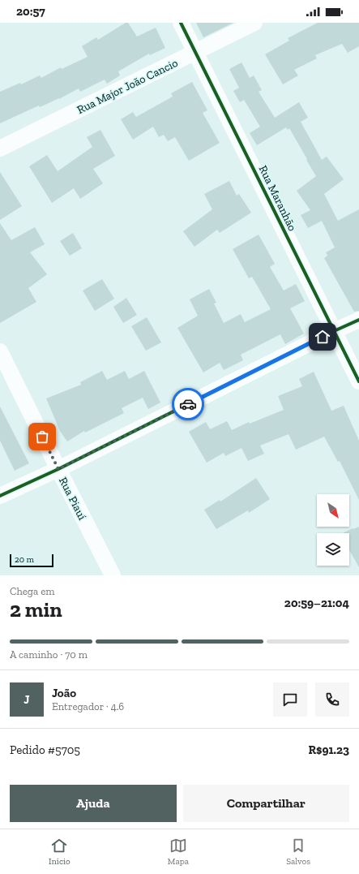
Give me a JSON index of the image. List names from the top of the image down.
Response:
{
  "streets": {
    "street": ["Rua Major João Cancio", "Rua Maranhão", "Rua Piauí"]
  },
  "crossings": [
    ["Rua Major João Cancio", "Rua Maranhão"]
  ],
  "scale_bar": "20 m",
  "north": "bottom right",
  "page": {
    "status": "20:57",
    "scale": "20 m",
    "heading": ["2 min", "Chega em", "20:59–21:04"],
    "panel": [
      "João",
      "Entregador · 4.6",
      "Pedido #5705",
      "R$91.23"
    ],
    "bar": "A caminho · 70 m",
    "round": "J",
    "buttons": ["Ajuda", "Compartilhar"],
    "tabs": ["Início", "Mapa", "Salvos"]
  }
}
